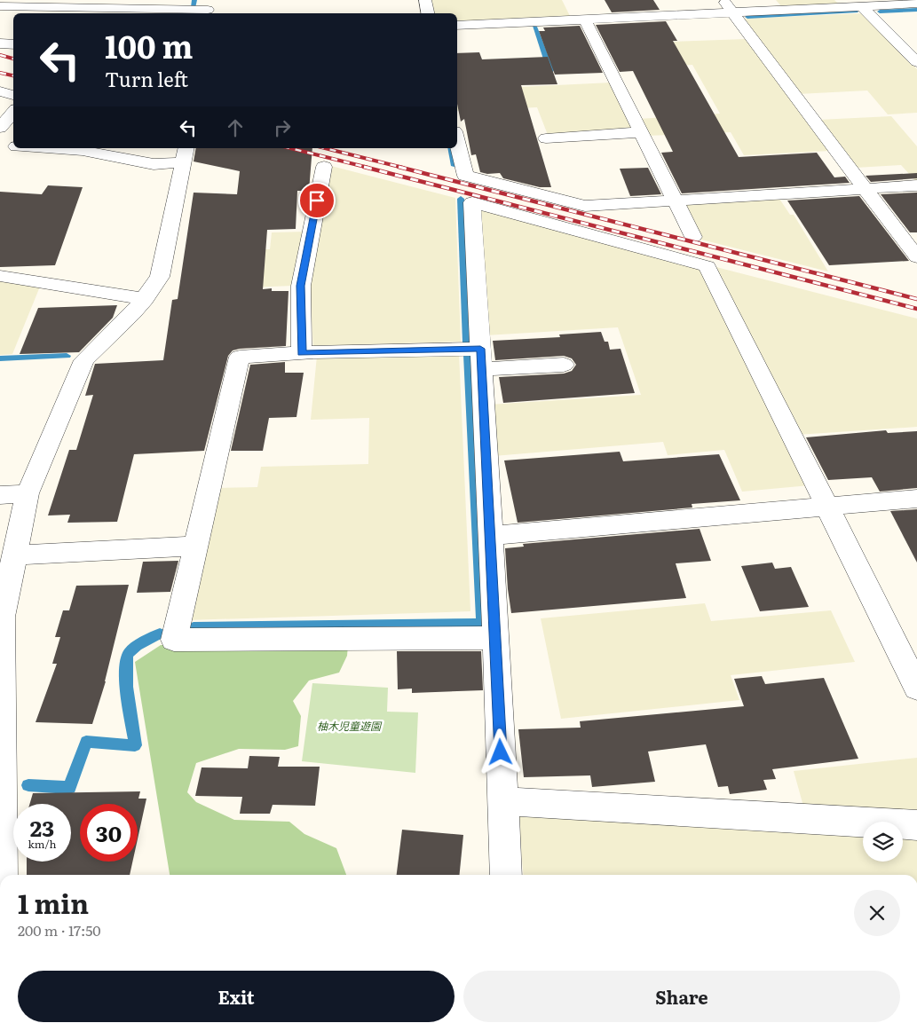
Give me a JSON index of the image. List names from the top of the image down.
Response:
{
  "parks": ["柚木児童遊園"],
  "page": {
    "turn": ["100 m", "Turn left"],
    "speed": "23 km/h",
    "limit": "30",
    "heading": ["1 min", "200 m · 17:50"],
    "buttons": ["Exit", "Share"]
  }
}
